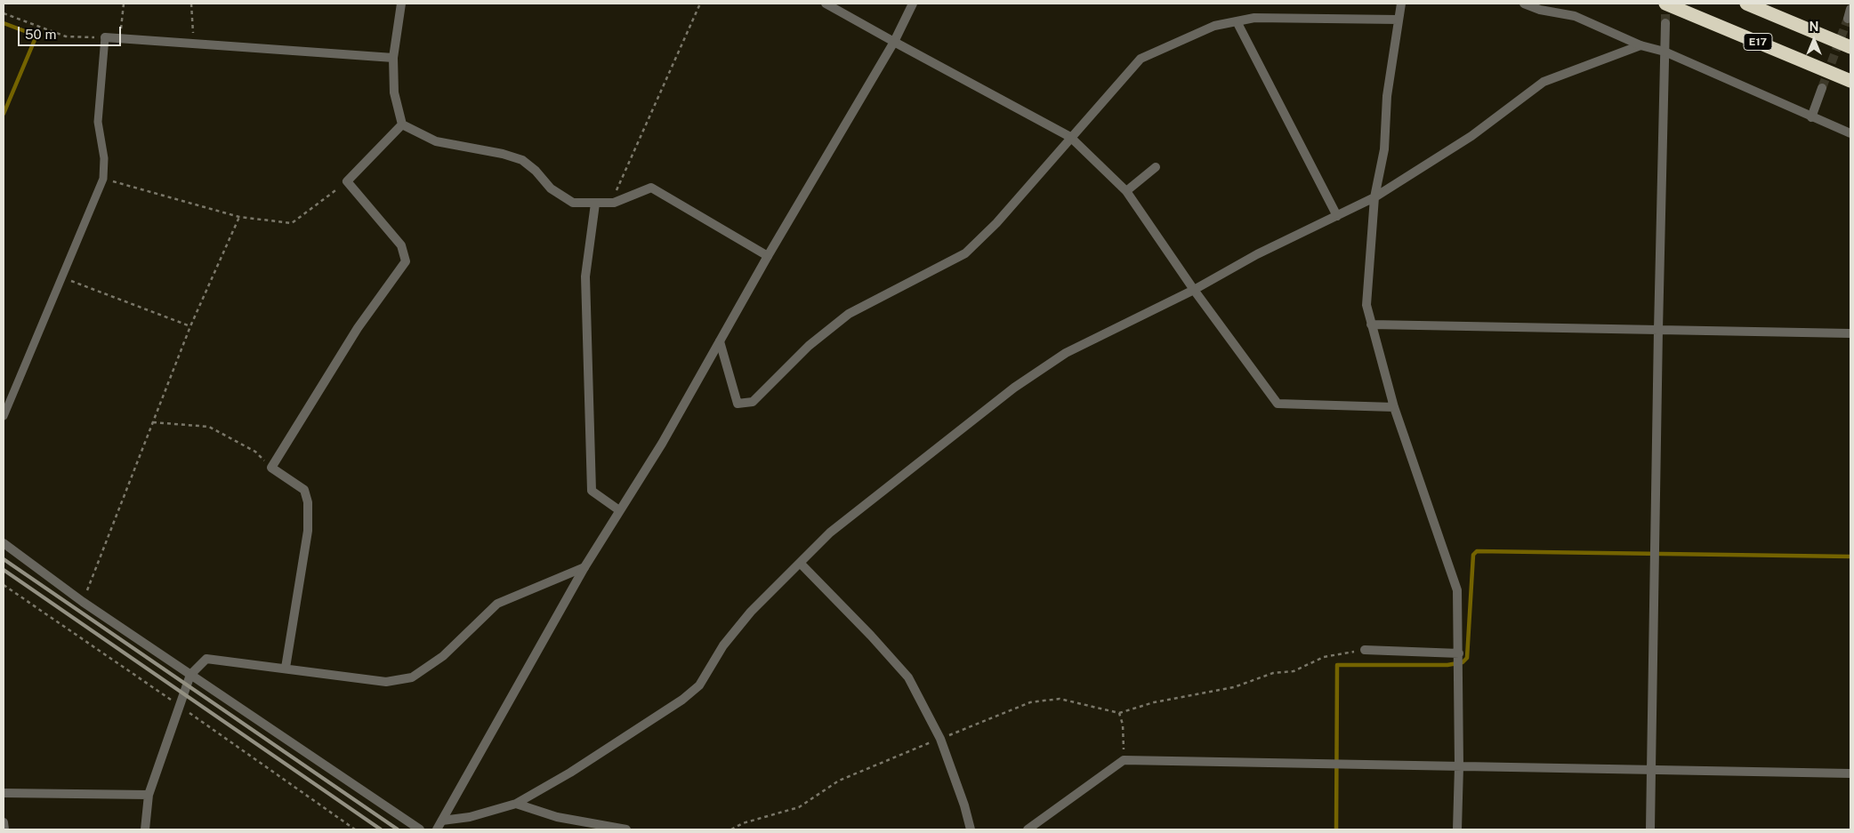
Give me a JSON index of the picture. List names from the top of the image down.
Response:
{
  "streets": {
    "highway": ["E17"]
  },
  "scale_bar": "50 m",
  "north": "top"
}
